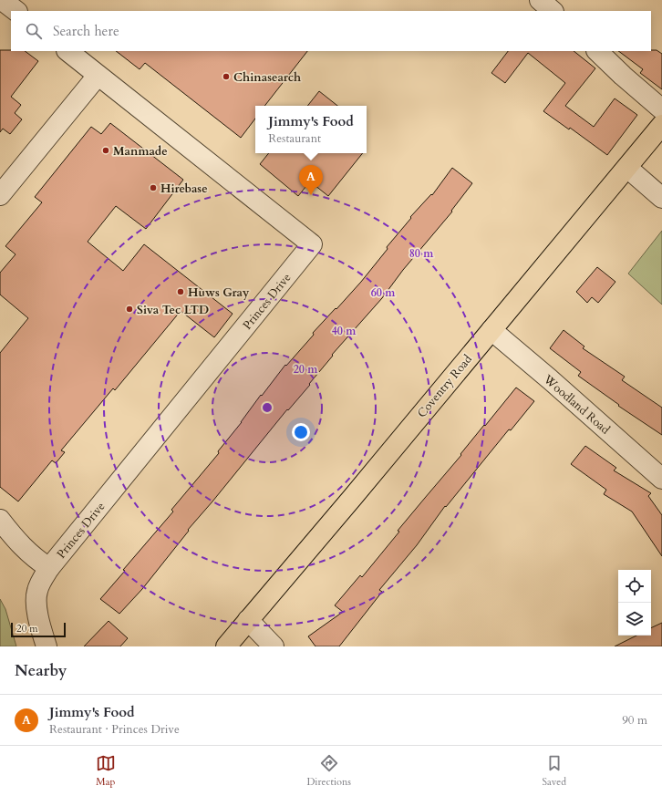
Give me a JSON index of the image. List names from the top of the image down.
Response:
{
  "streets": {
    "main road": ["Coventry Road"],
    "street": ["Princes Drive", "Woodland Road"]
  },
  "crossings": [
    ["Coventry Road", "Woodland Road"]
  ],
  "places": [
    "Chinasearch",
    "Manmade",
    "Hirebase",
    "Huws Gray",
    "Siva Tec LTD"
  ],
  "scale_bar": "20 m",
  "page": {
    "search": "Search here",
    "popup": ["Jimmy's Food", "Restaurant"],
    "pins": "A",
    "scale": "20 m",
    "heading": "Nearby",
    "list": [
      {
        "mark": "A",
        "name": "Jimmy's Food",
        "note": "Restaurant · Princes Drive",
        "value": "90 m"
      }
    ],
    "nav": ["Map", "Directions", "Saved"]
  },
  "rings": [
    "80 m",
    "60 m",
    "40 m",
    "20 m"
  ]
}
